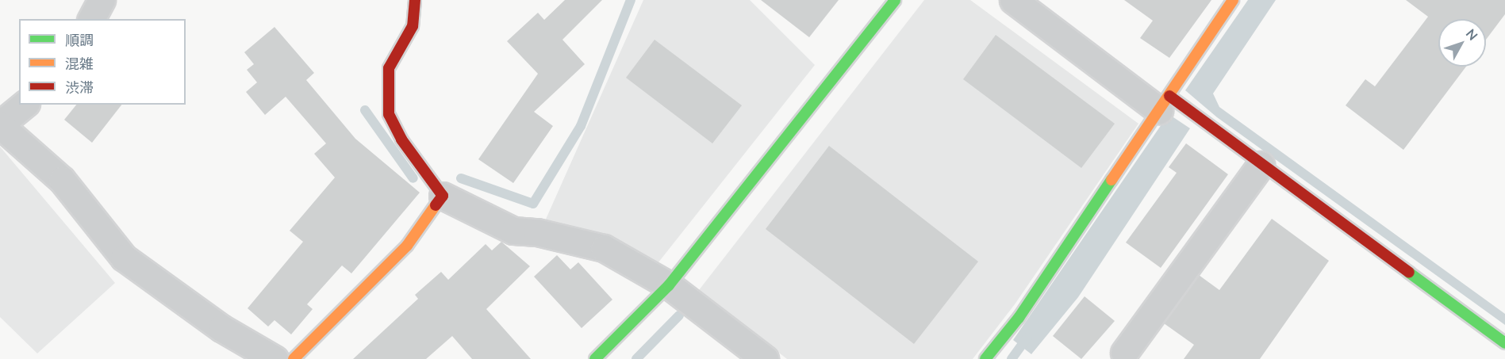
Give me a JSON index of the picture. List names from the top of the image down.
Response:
{
  "legend": ["順調", "混雑", "渋滞"],
  "north": "top right"
}
